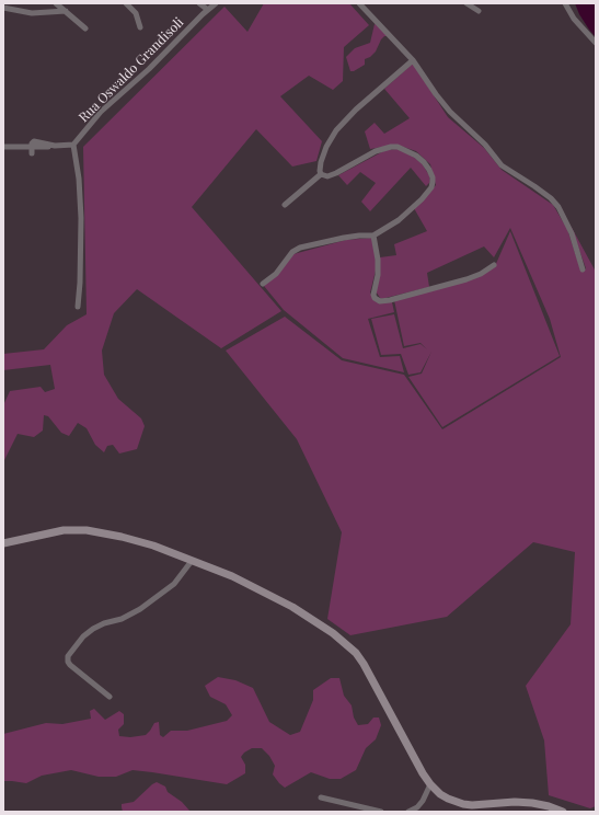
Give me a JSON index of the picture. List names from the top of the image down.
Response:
{
  "streets": {
    "street": ["Rua Oswaldo Grandisoli"]
  }
}
